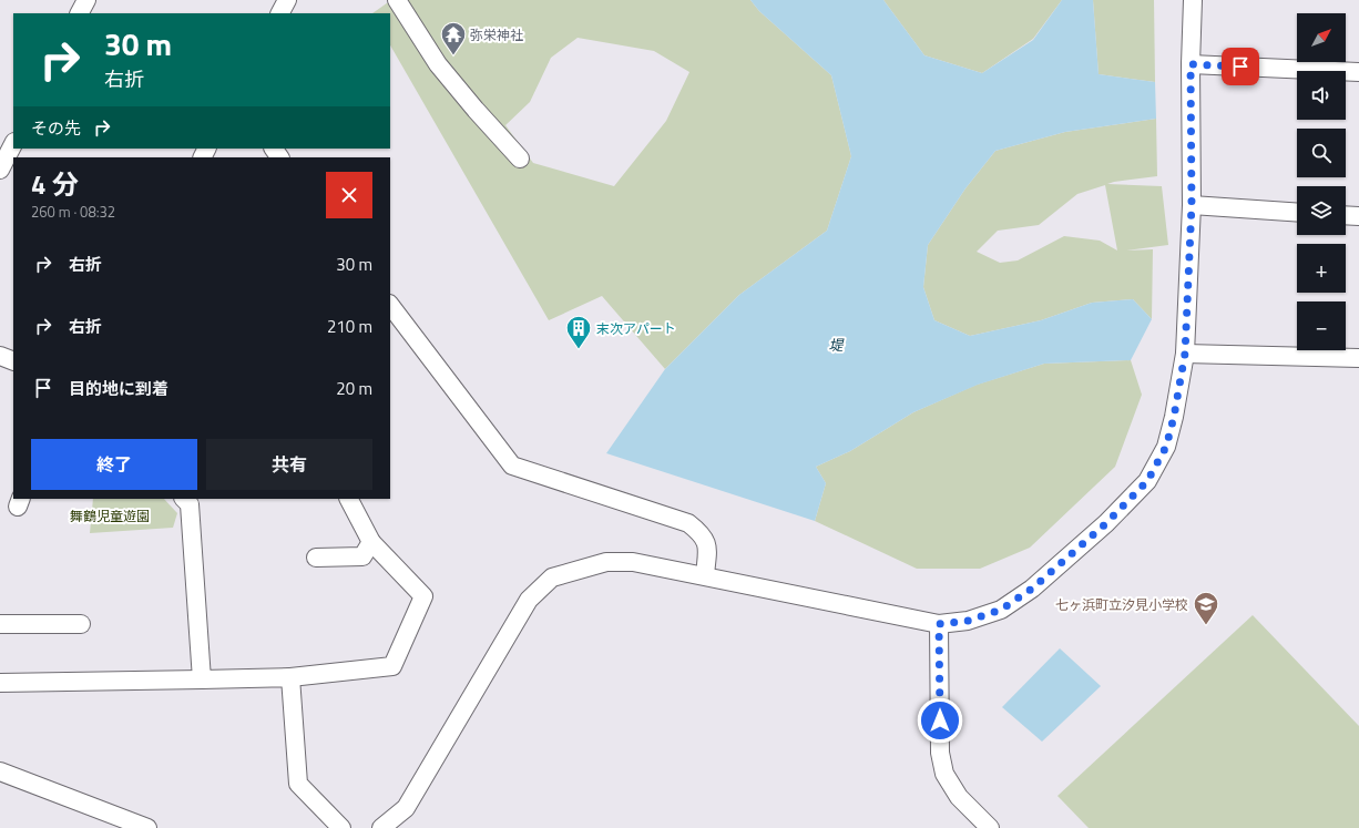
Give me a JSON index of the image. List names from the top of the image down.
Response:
{
  "water": ["堤"],
  "parks": ["舞鶴児童遊園"],
  "places": {
    "temple": ["弥栄神社"],
    "building": ["末次アパート"],
    "school or university": ["七ヶ浜町立汐見小学校"]
  },
  "north": "top right",
  "page": {
    "map_buttons": ["+", "−"],
    "turn": ["30 m", "右折"],
    "then": "その先",
    "heading": ["4 分", "260 m · 08:32"],
    "list": [
      {
        "name": "右折",
        "value": "30 m"
      },
      {
        "name": "右折",
        "value": "210 m"
      },
      {
        "name": "目的地に到着",
        "value": "20 m"
      }
    ],
    "buttons": ["終了", "共有"]
  }
}
